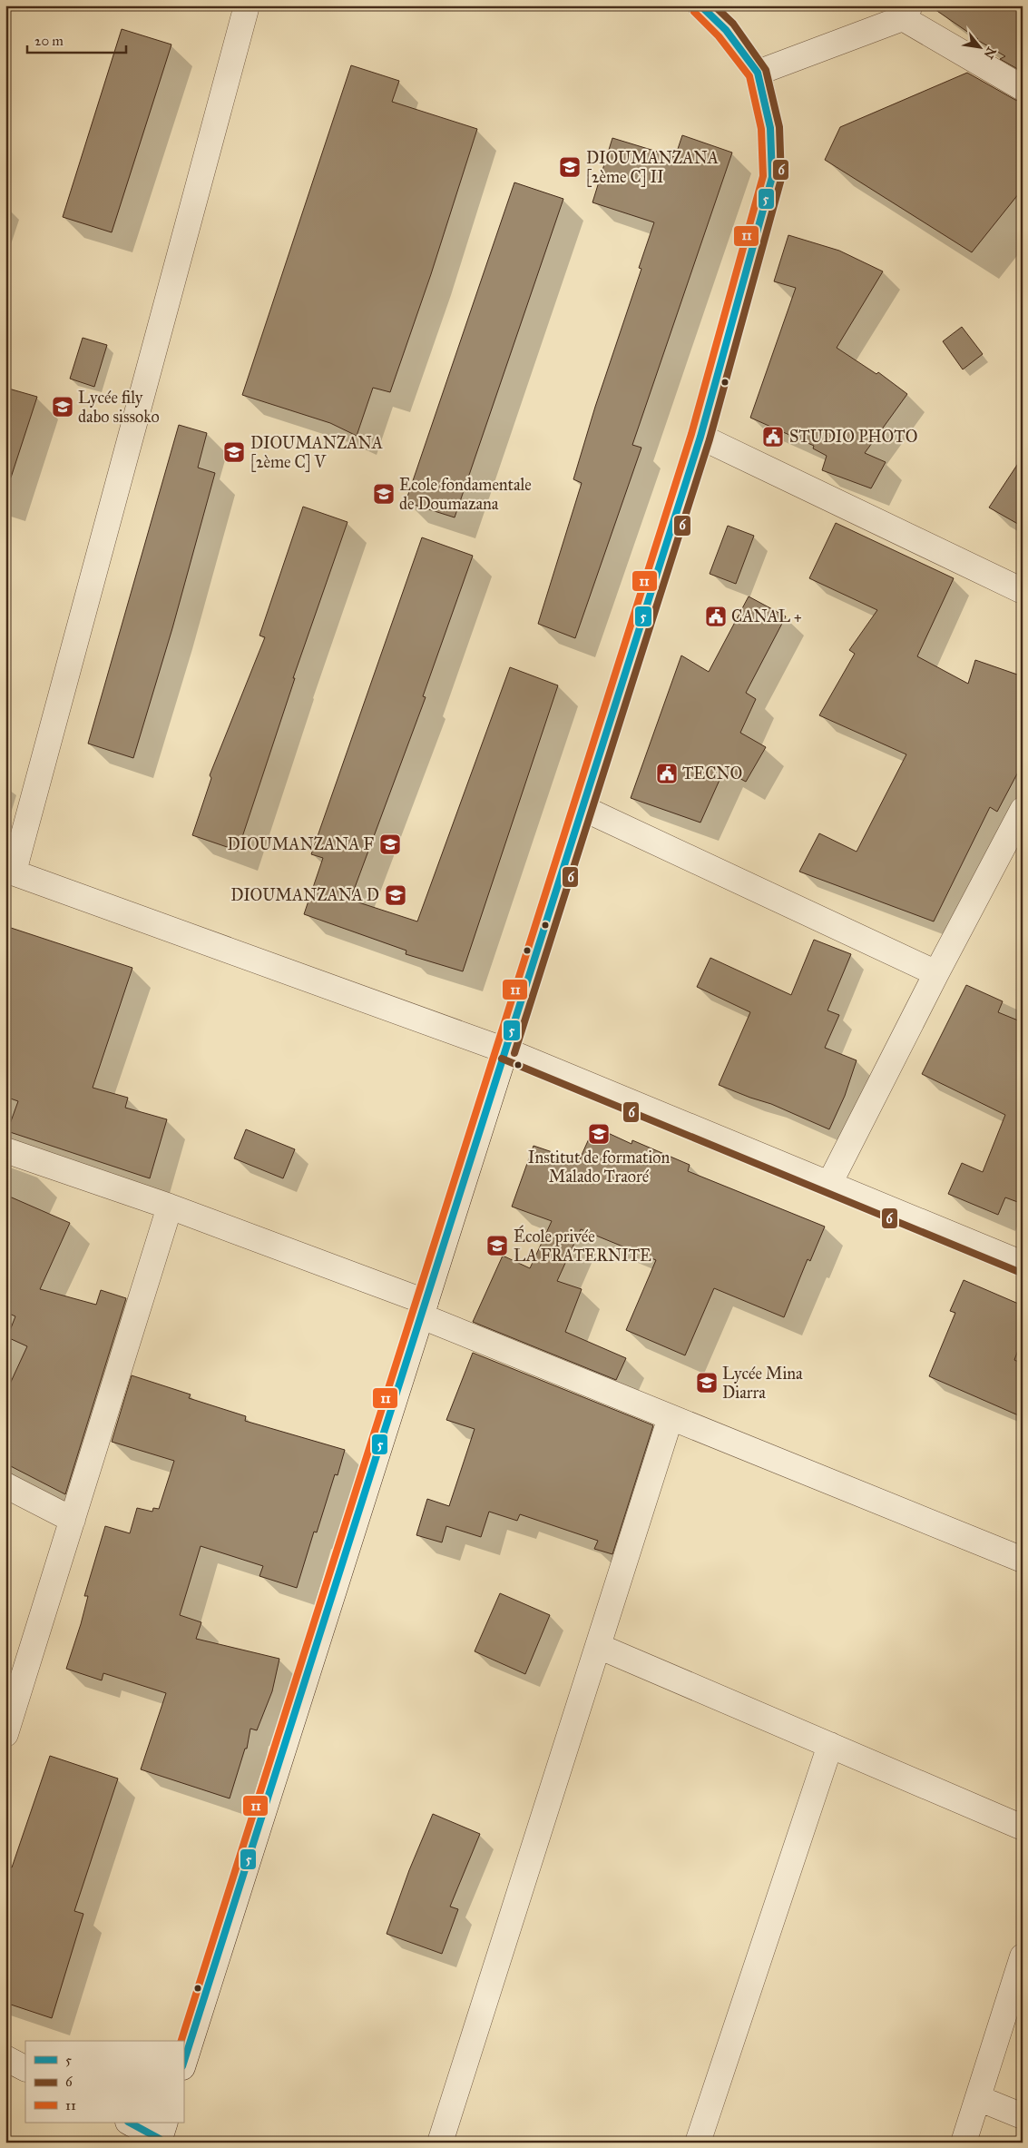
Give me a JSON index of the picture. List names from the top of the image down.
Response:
{
  "places": {
    "school or university": [
      "DIOUMANZANA [2ème C] II",
      "Lycée fily dabo sissoko",
      "DIOUMANZANA [2ème C] V",
      "Ecole fondamentale de Doumazana",
      "DIOUMANZANA F",
      "DIOUMANZANA D",
      "Institut de formation Malado Traoré",
      "École privée LA FRATERNITE",
      "Lycée Mina Diarra"
    ],
    "public building": ["STUDIO PHOTO", "CANAL +", "TECNO"]
  },
  "lines": ["transit line 5", "transit line 6", "transit line 11"],
  "legend": ["5", "6", "11"],
  "scale_bar": "20 m",
  "north": "bottom right"
}
